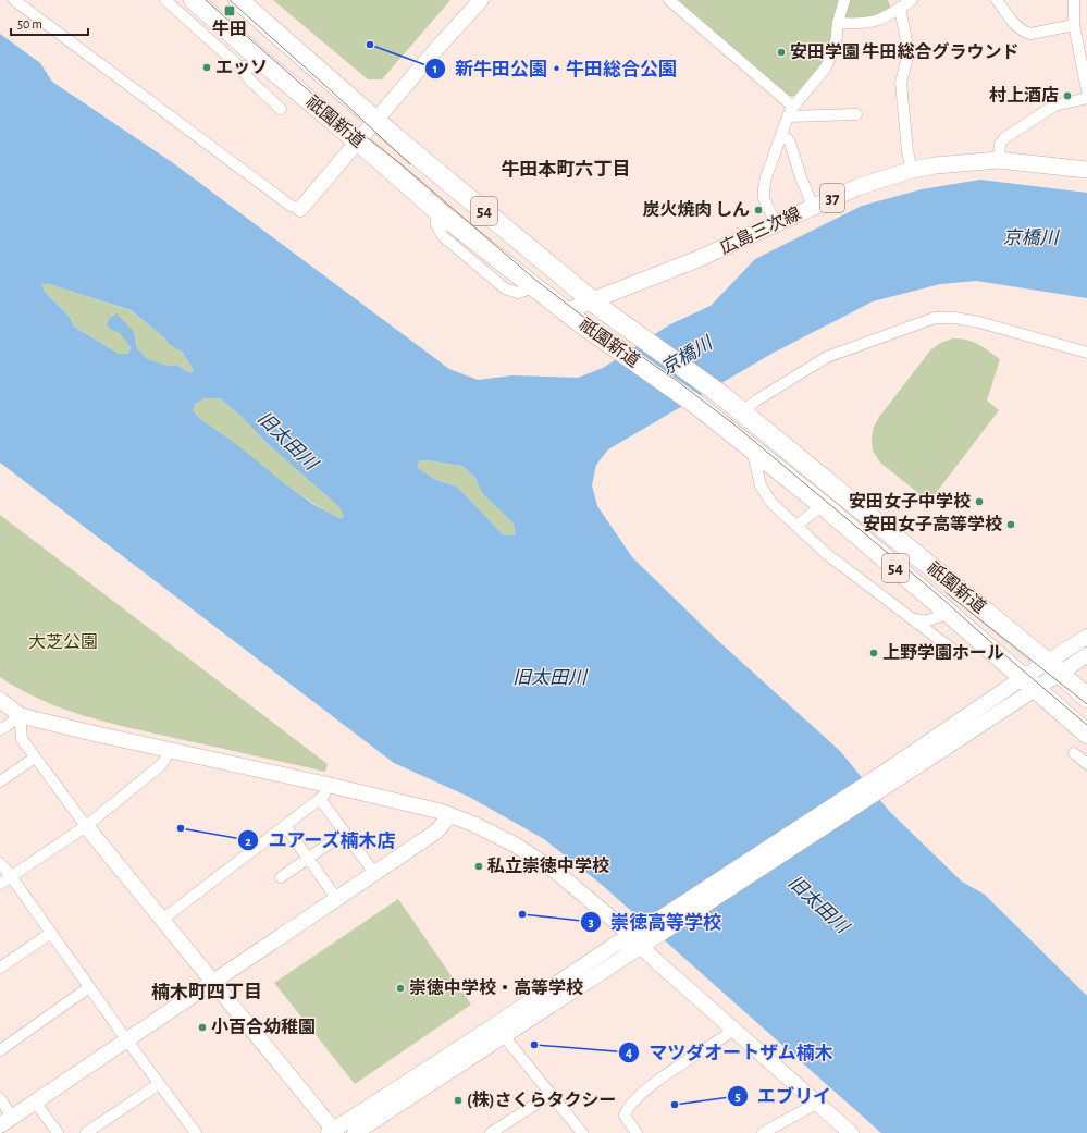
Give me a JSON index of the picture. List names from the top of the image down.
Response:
{
  "streets": {
    "highway": ["祇園新道", "54"],
    "main road": ["37", "広島三次線"]
  },
  "crossings": [
    ["祇園新道", "広島三次線"]
  ],
  "districts": ["牛田本町六丁目", "楠木町四丁目"],
  "water": ["京橋川", "旧太田川"],
  "parks": ["大芝公園"],
  "places": {
    "transit": ["牛田"],
    "other": [
      "新牛田公園・牛田総合公園",
      "安田学園 牛田総合グラウンド",
      "エッソ",
      "村上酒店",
      "炭火焼肉 しん",
      "安田女子中学校",
      "安田女子高等学校",
      "上野学園ホール",
      "ユアーズ楠木店",
      "私立崇徳中学校",
      "崇徳高等学校",
      "崇徳中学校・高等学校",
      "小百合幼稚園",
      "マツダオートザム楠木",
      "(株)さくらタクシー",
      "エブリイ"
    ]
  },
  "scale_bar": "50 m"
}
